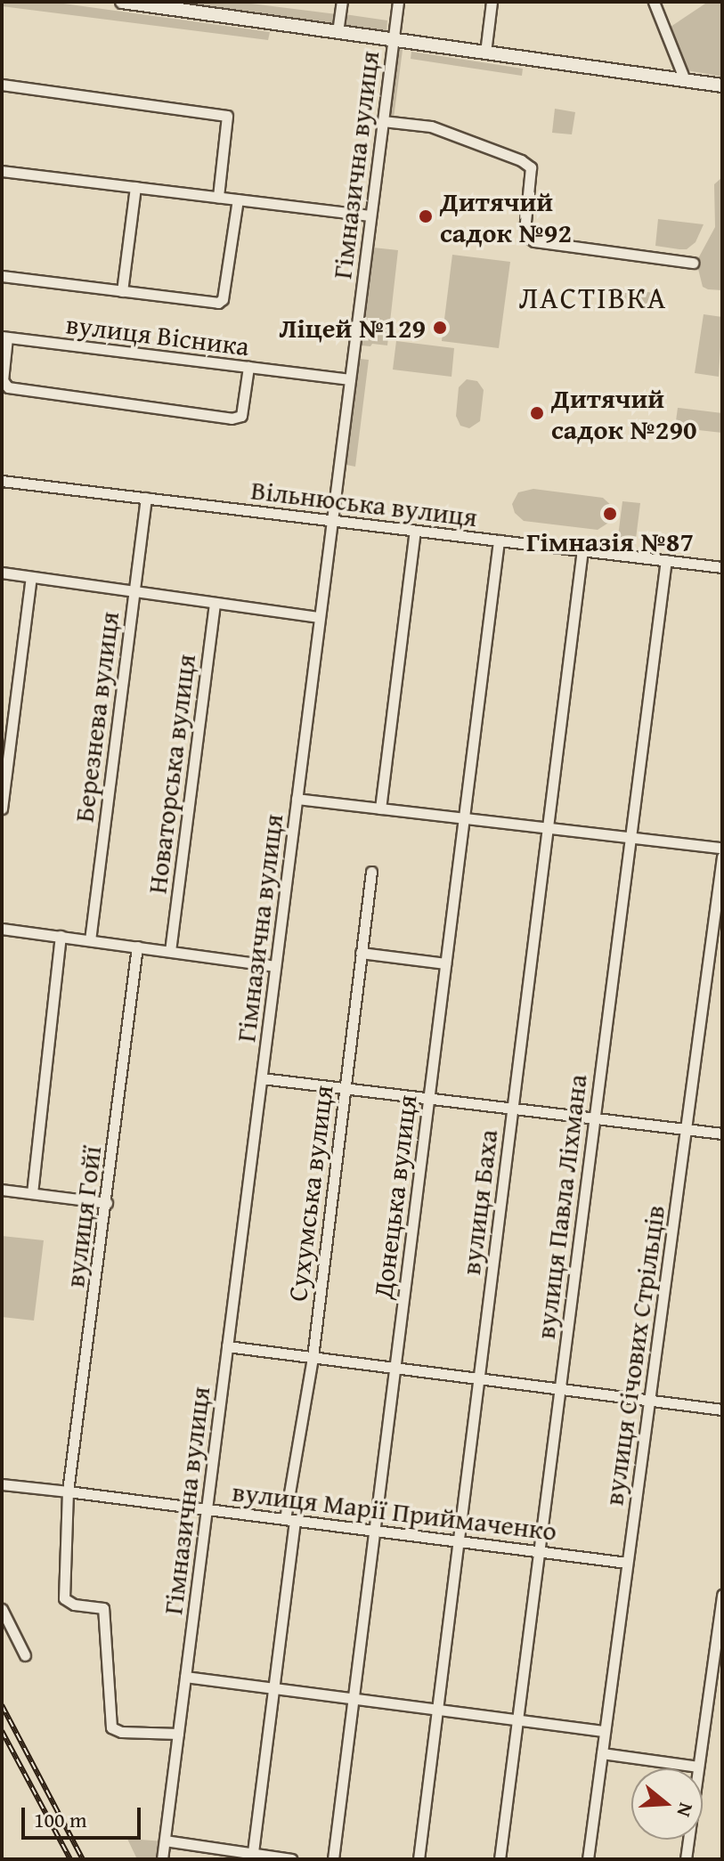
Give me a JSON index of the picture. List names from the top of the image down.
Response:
{
  "streets": {
    "street": [
      "Гімназична вулиця",
      "вулиця Вісника",
      "Вільнюська вулиця",
      "Березнева вулиця",
      "Новаторська вулиця",
      "Сухумська вулиця",
      "Донецька вулиця",
      "вулиця Баха",
      "вулиця Павла Ліхмана",
      "вулиця Гойї",
      "вулиця Січових Стрільців",
      "вулиця Марії Приймаченко"
    ]
  },
  "crossings": [
    ["Гімназична вулиця", "вулиця Вісника"],
    ["Гімназична вулиця", "Вільнюська вулиця"],
    ["Гімназична вулиця", "вулиця Марії Приймаченко"],
    ["Вільнюська вулиця", "Березнева вулиця"],
    ["Вільнюська вулиця", "Донецька вулиця"],
    ["Вільнюська вулиця", "вулиця Баха"],
    ["Вільнюська вулиця", "вулиця Павла Ліхмана"],
    ["Сухумська вулиця", "вулиця Марії Приймаченко"],
    ["Донецька вулиця", "вулиця Марії Приймаченко"],
    ["вулиця Баха", "вулиця Марії Приймаченко"],
    ["вулиця Павла Ліхмана", "вулиця Марії Приймаченко"],
    ["вулиця Гойї", "вулиця Марії Приймаченко"],
    ["вулиця Січових Стрільців", "вулиця Марії Приймаченко"]
  ],
  "districts": ["ЛАСТІВКА"],
  "places": [
    "Дитячий садок №92",
    "Ліцей №129",
    "Дитячий садок №290",
    "Гімназія №87"
  ],
  "scale_bar": "100 m",
  "north": "right"
}
